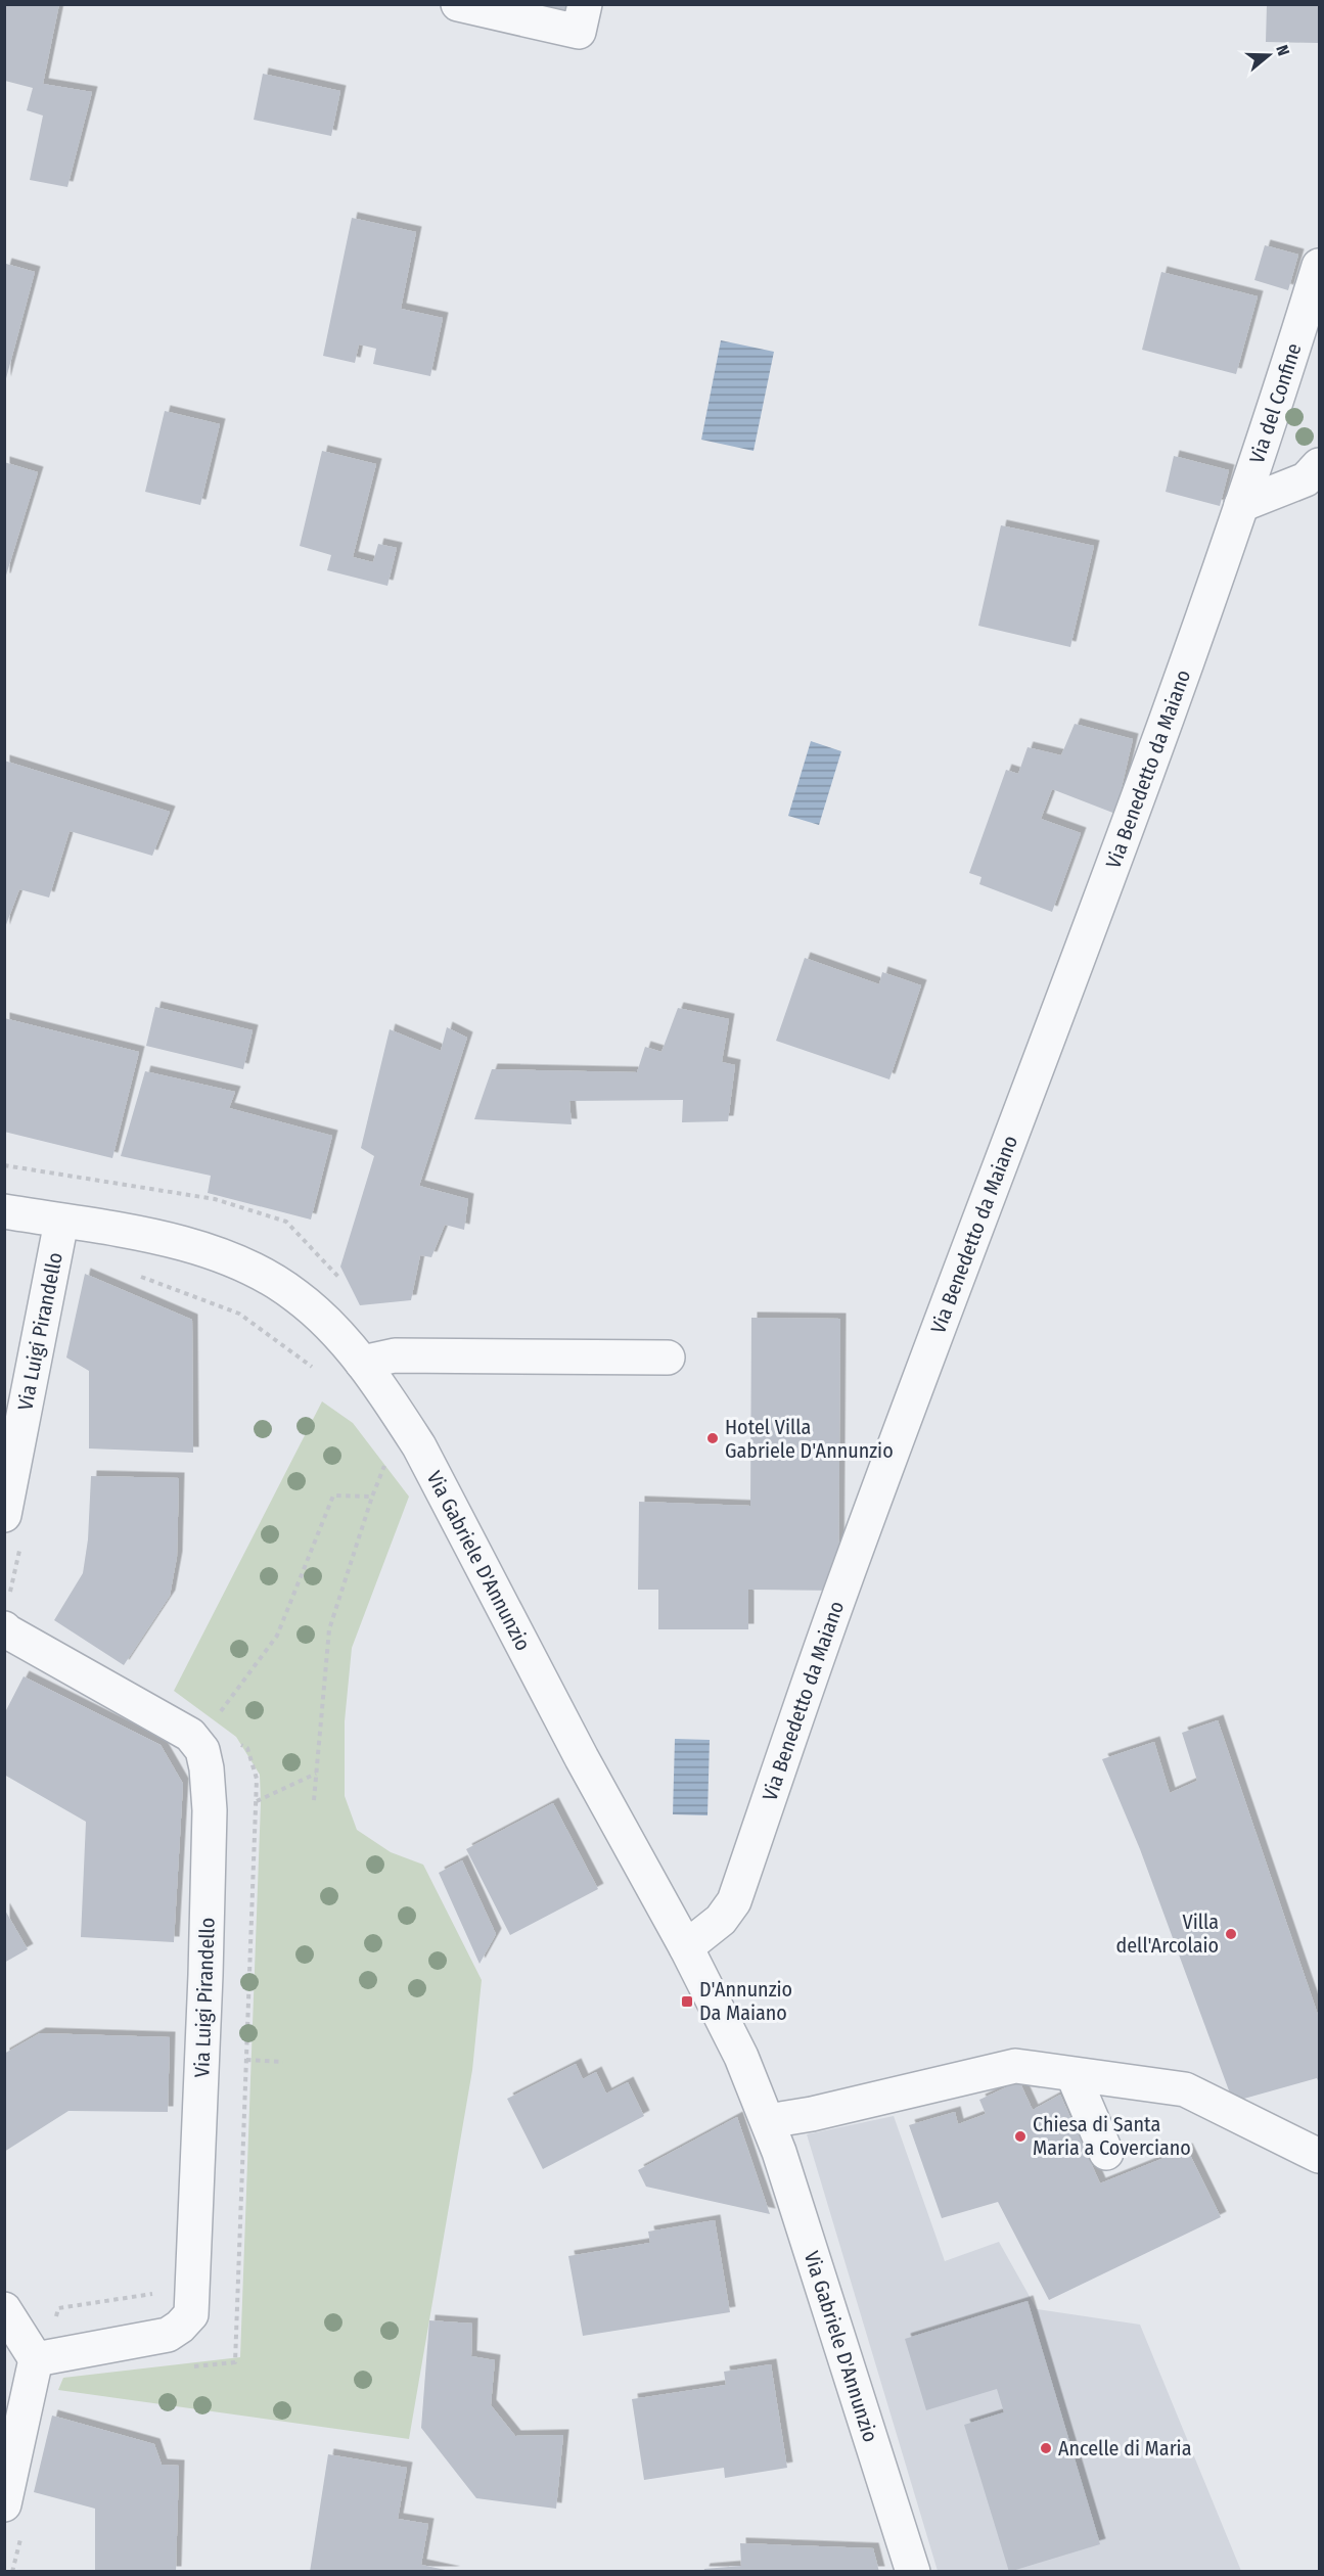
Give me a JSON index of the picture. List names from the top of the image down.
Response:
{
  "streets": {
    "street": [
      "Via del Confine",
      "Via Benedetto da Maiano",
      "Via Luigi Pirandello",
      "Via Gabriele D'Annunzio"
    ]
  },
  "crossings": [
    ["Via del Confine", "Via Benedetto da Maiano"],
    ["Via Benedetto da Maiano", "Via Gabriele D'Annunzio"],
    ["Via Luigi Pirandello", "Via Gabriele D'Annunzio"]
  ],
  "places": {
    "other": [
      "Hotel Villa Gabriele D'Annunzio",
      "Villa dell'Arcolaio",
      "Chiesa di Santa Maria a Coverciano",
      "Ancelle di Maria"
    ],
    "transit": ["D'Annunzio Da Maiano"]
  },
  "north": "right"
}
